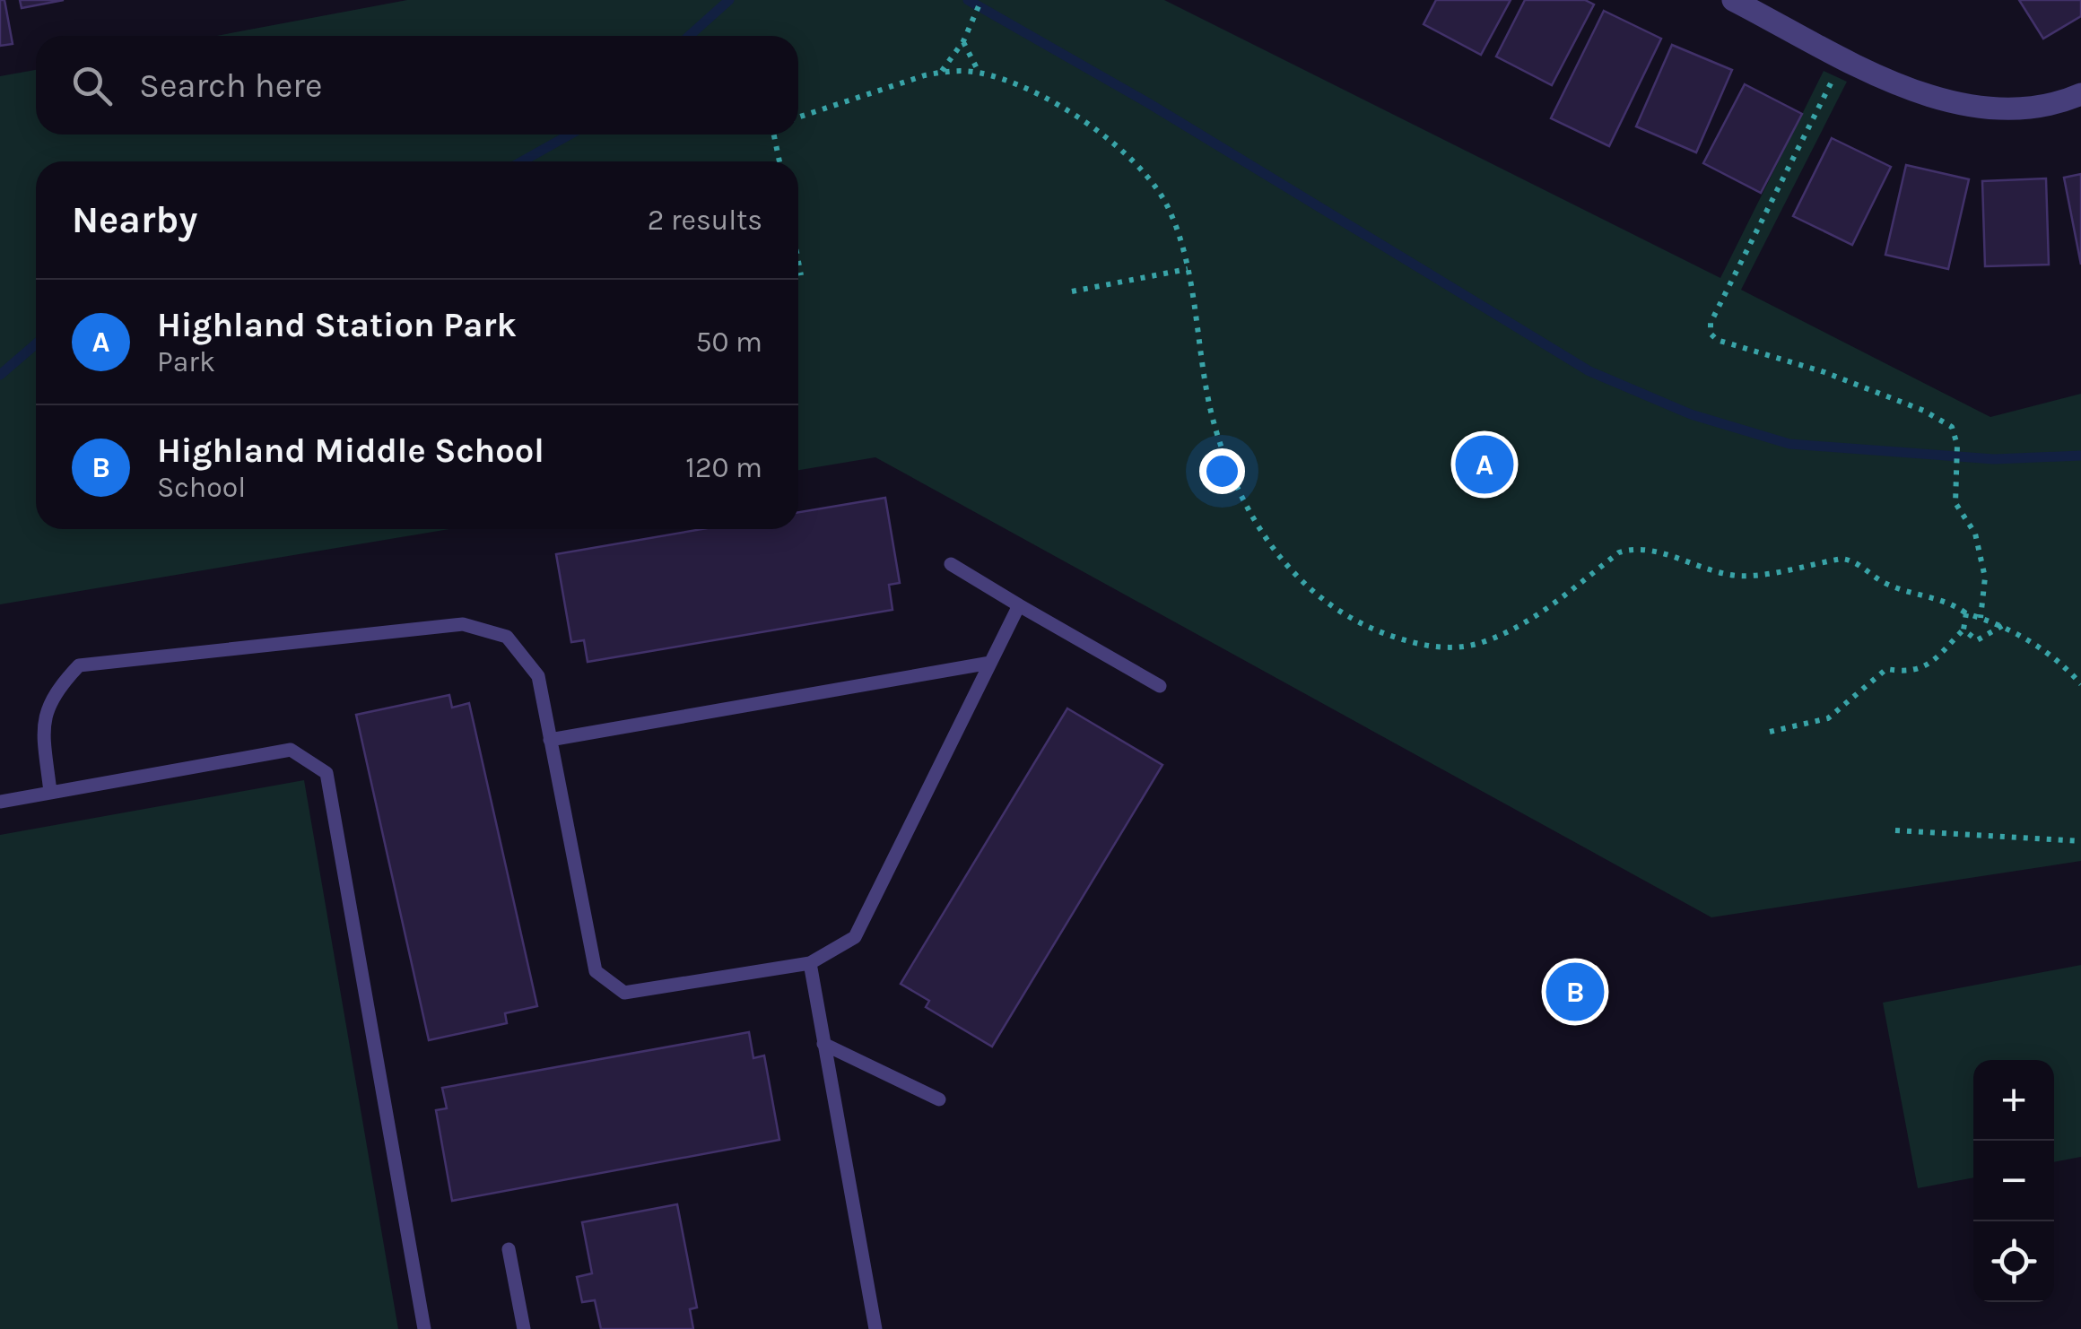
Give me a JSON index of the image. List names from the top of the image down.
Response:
{
  "page": {
    "search": "Search here",
    "heading": ["Nearby", "2 results"],
    "list": [
      {
        "mark": "A",
        "name": "Highland Station Park",
        "note": "Park",
        "value": "50 m"
      },
      {
        "mark": "B",
        "name": "Highland Middle School",
        "note": "School",
        "value": "120 m"
      }
    ],
    "pins": ["A", "B"],
    "map_buttons": ["+", "−"]
  }
}
